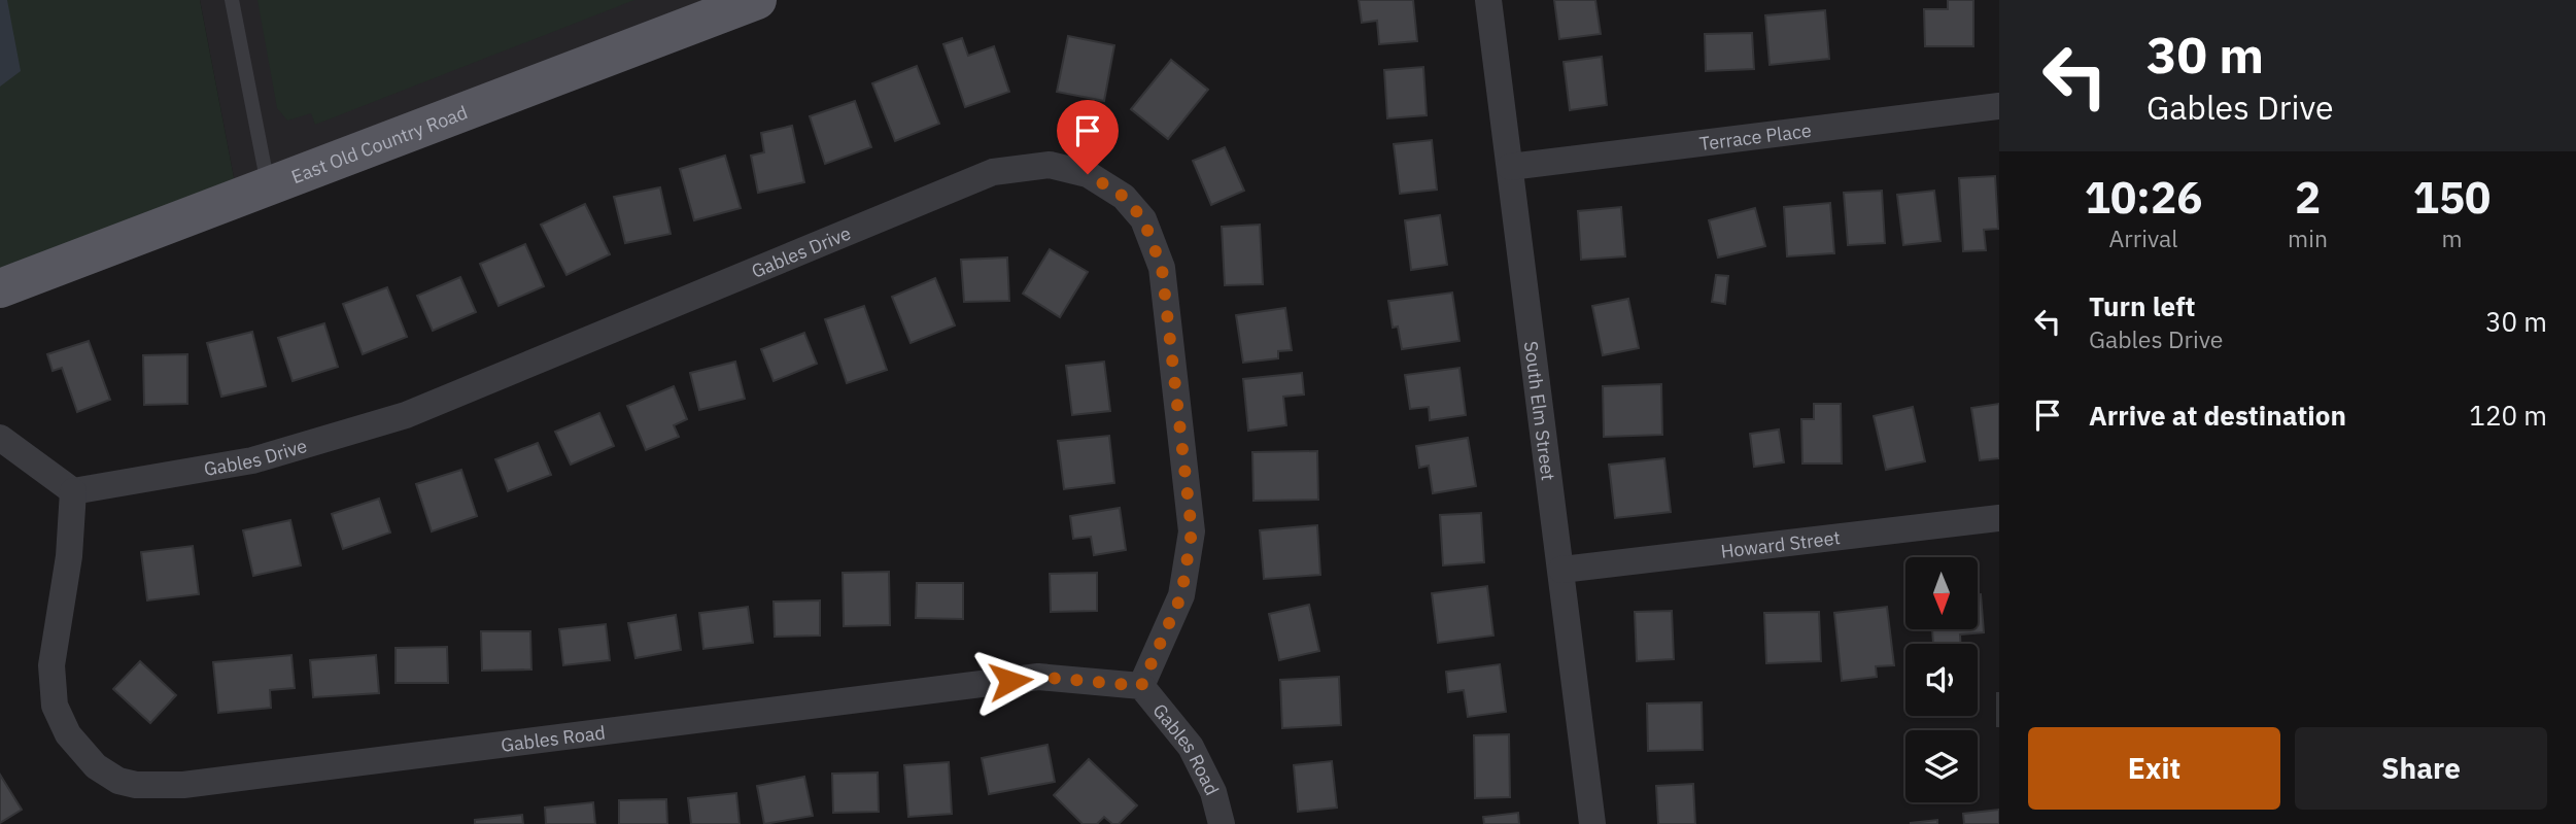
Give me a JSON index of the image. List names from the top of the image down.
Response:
{
  "streets": {
    "main road": ["East Old Country Road"],
    "street": [
      "Terrace Place",
      "Gables Drive",
      "South Elm Street",
      "Howard Street",
      "Gables Road"
    ]
  },
  "crossings": [
    ["Terrace Place", "South Elm Street"],
    ["Gables Drive", "Gables Road"],
    ["South Elm Street", "Howard Street"]
  ],
  "north": "bottom",
  "page": {
    "turn": ["30 m", "Gables Drive"],
    "eta": [
      "10:26",
      "Arrival",
      "2",
      "min",
      "150",
      "m"
    ],
    "list": [
      {
        "name": "Turn left",
        "note": "Gables Drive",
        "value": "30 m"
      },
      {
        "name": "Arrive at destination",
        "value": "120 m"
      }
    ],
    "buttons": ["Exit", "Share"]
  }
}
